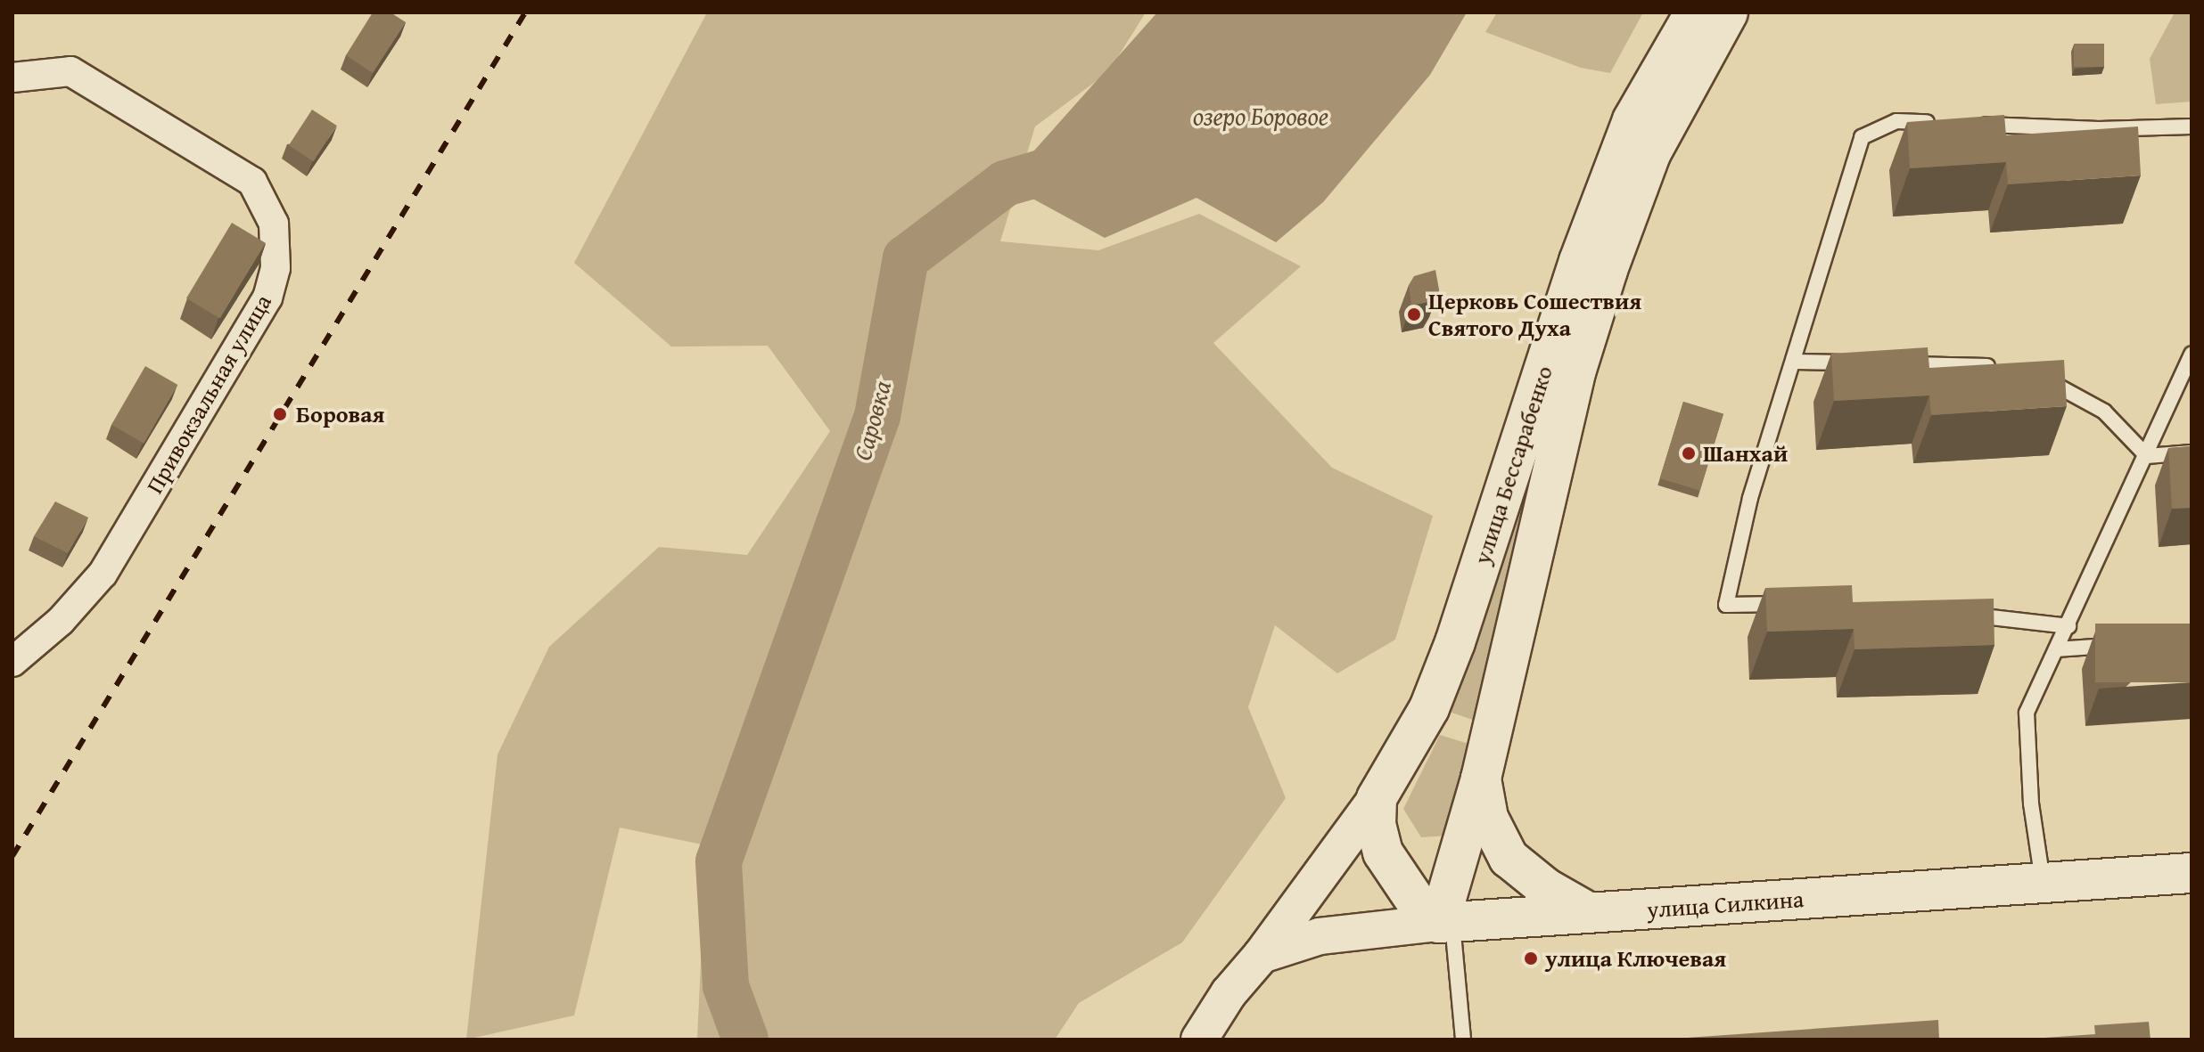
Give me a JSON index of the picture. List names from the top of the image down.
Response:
{
  "streets": {
    "main road": ["улица Бессарабенко", "улица Силкина"],
    "street": ["Привокзальная улица"]
  },
  "crossings": [
    ["улица Бессарабенко", "улица Силкина"]
  ],
  "water": ["озеро Боровое", "Саровка"],
  "places": [
    "Церковь Сошествия Святого Духа",
    "Боровая",
    "Шанхай",
    "улица Ключевая"
  ]
}
